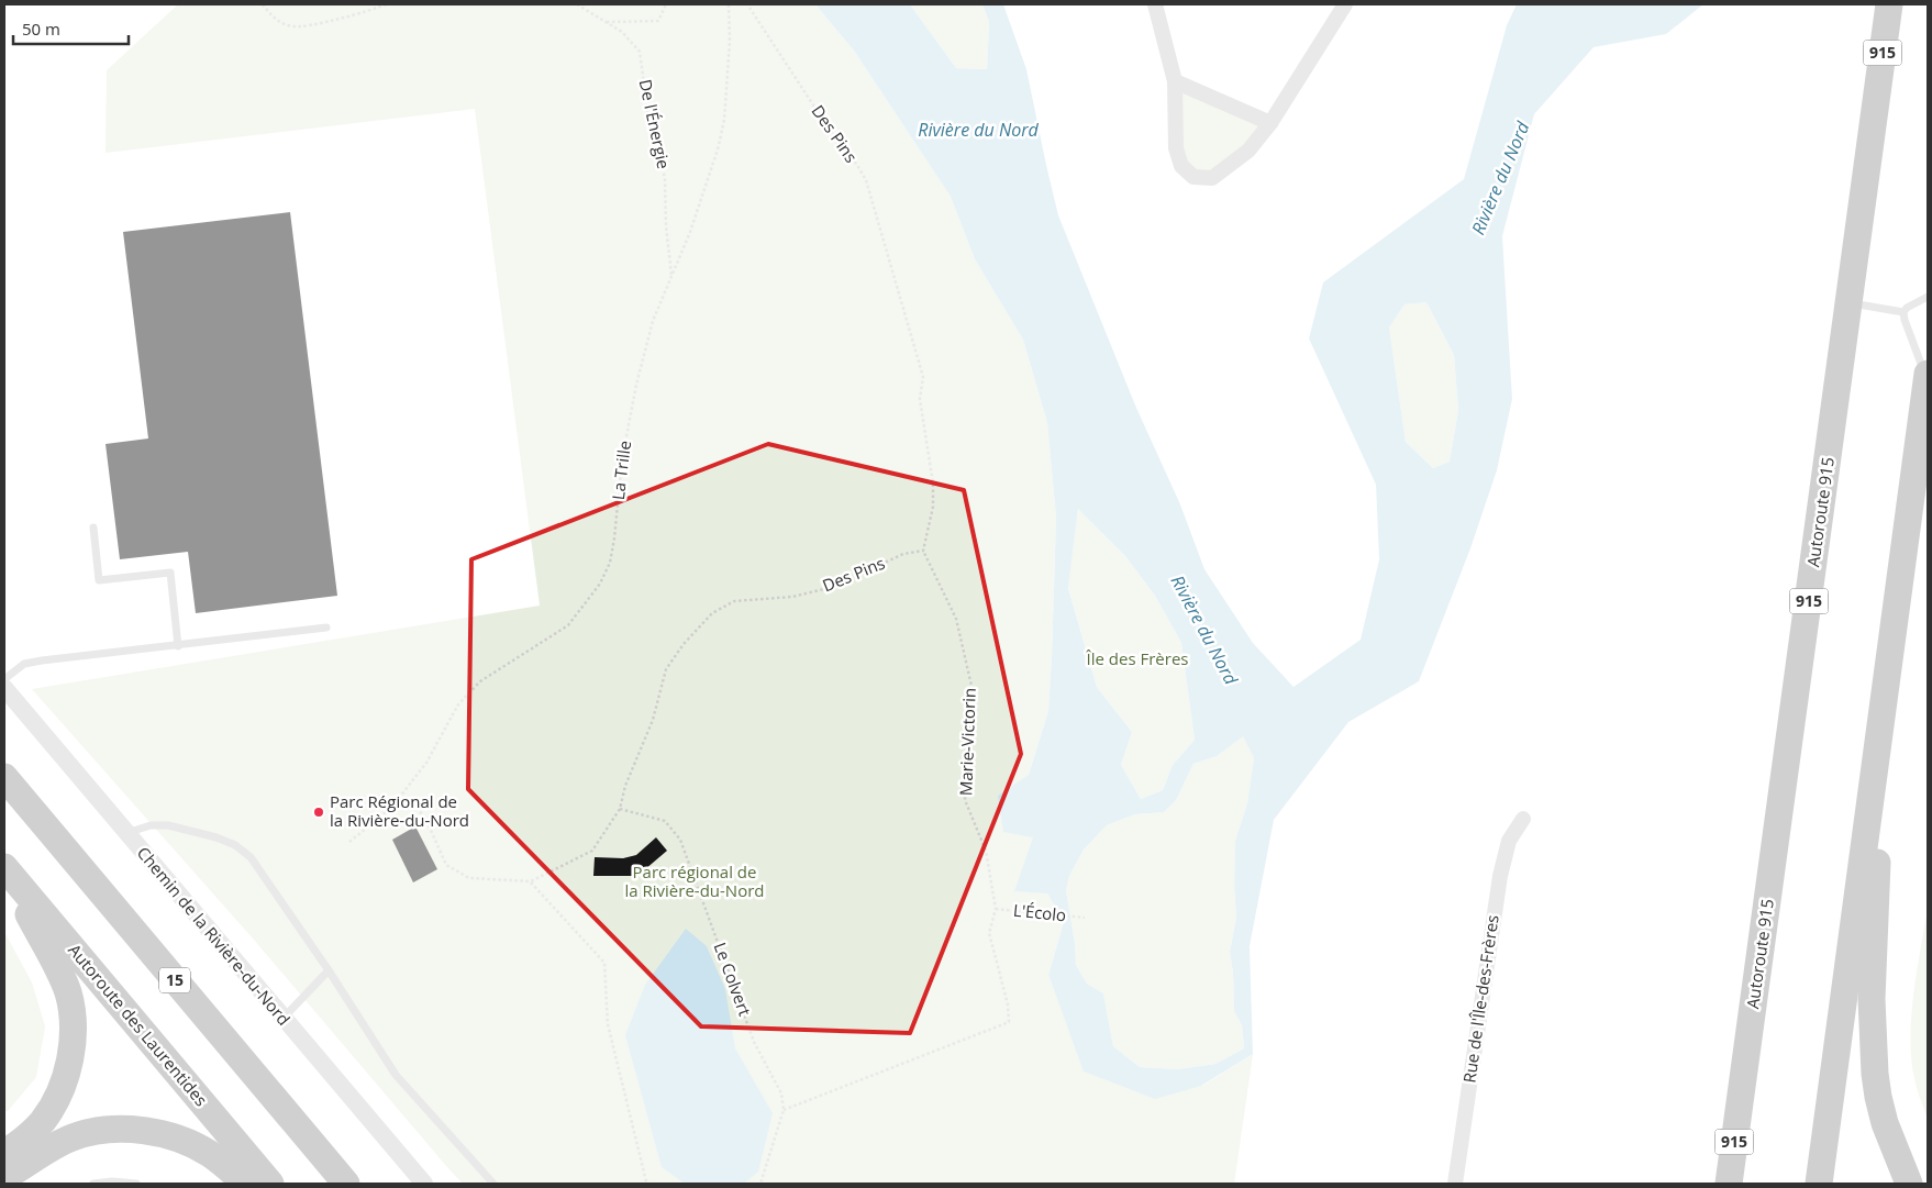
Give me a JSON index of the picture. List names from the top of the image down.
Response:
{
  "streets": {
    "highway": [
      "915",
      "Autoroute 915",
      "15",
      "Autoroute des Laurentides"
    ],
    "street": ["Chemin de la Rivière-du-Nord", "Rue de l'Île-des-Frères"],
    "path": [
      "De l'Énergie",
      "Des Pins",
      "La Trille",
      "Marie-Victorin",
      "L'Écolo",
      "Le Colvert"
    ]
  },
  "crossings": [
    ["De l'Énergie", "La Trille"],
    ["Des Pins", "La Trille"],
    ["Des Pins", "Marie-Victorin"],
    ["Des Pins", "Le Colvert"],
    ["Marie-Victorin", "L'Écolo"],
    ["Marie-Victorin", "Le Colvert"]
  ],
  "water": ["Rivière du Nord"],
  "parks": ["Île des Frères", "Parc régional de la Rivière-du-Nord"],
  "places": ["Parc Régional de la Rivière-du-Nord"],
  "scale_bar": "50 m"
}
